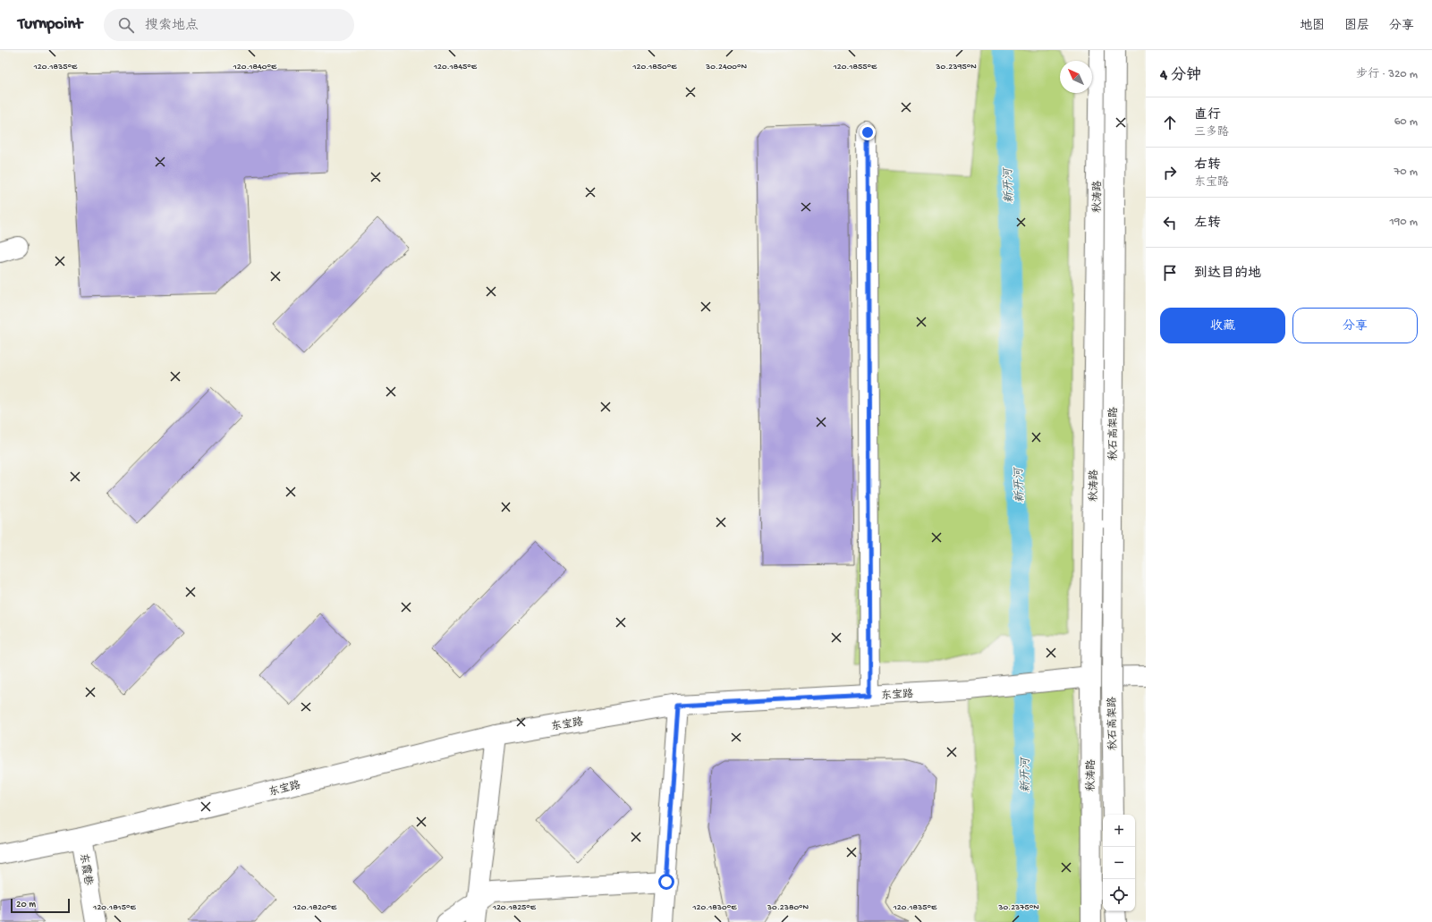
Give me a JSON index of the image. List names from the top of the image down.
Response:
{
  "streets": {
    "main road": [
      "秋涛路",
      "秋石高架路",
      "东宝路",
      "东霞巷"
    ]
  },
  "crossings": [
    ["秋涛路", "东宝路"],
    ["东宝路", "东霞巷"]
  ],
  "water": ["新开河"],
  "scale_bar": "20 m",
  "north": "top left",
  "page": {
    "header": "Turnpoint",
    "search": "搜索地点",
    "nav": ["地图", "图层", "分享"],
    "heading": ["4 分钟", "步行 · 320 m"],
    "list": [
      ["直行", "三多路", "60 m"],
      ["右转", "东宝路", "70 m"],
      ["左转", "190 m"],
      "到达目的地"
    ],
    "buttons": ["收藏", "分享"],
    "map_buttons": ["+", "−"],
    "scale": "20 m"
  },
  "coordinates": [
    "120.1840°E",
    "120.1850°E",
    "120.1835°E",
    "120.1845°E",
    "30.2400°N",
    "120.1855°E",
    "30.2395°N",
    "30.2380°N",
    "120.1815°E",
    "120.1820°E",
    "120.1825°E",
    "120.1830°E",
    "30.2375°N"
  ]
}
